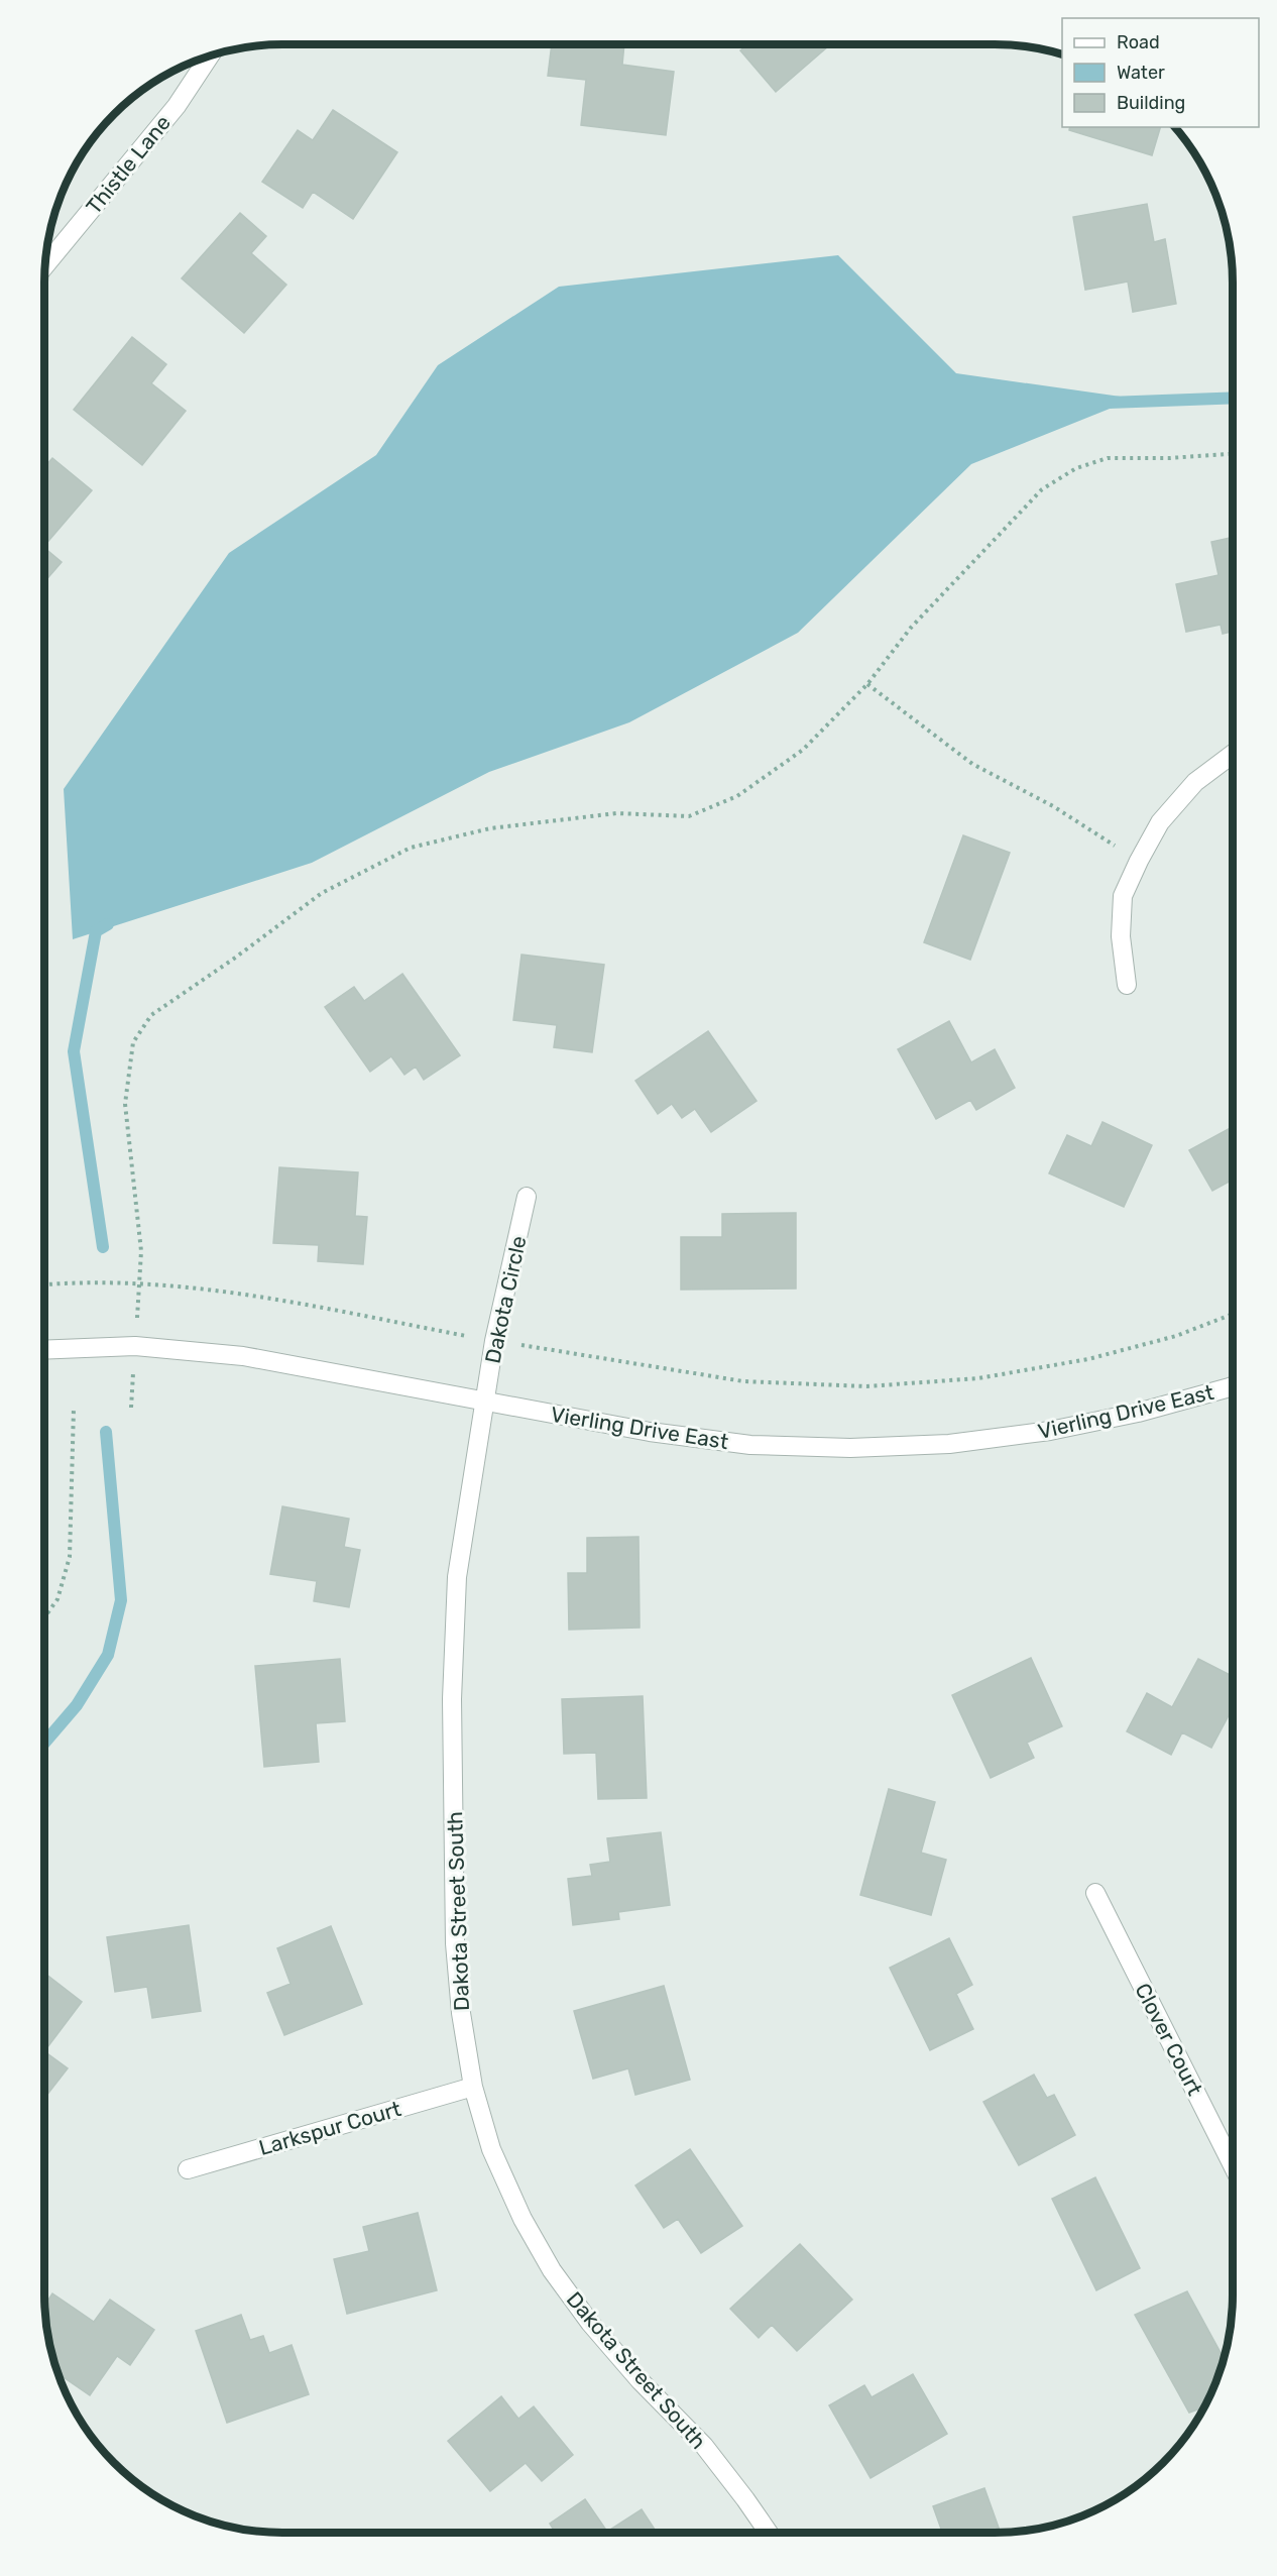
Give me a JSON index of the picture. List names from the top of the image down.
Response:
{
  "streets": {
    "street": [
      "Thistle Lane",
      "Dakota Circle",
      "Vierling Drive East",
      "Dakota Street South",
      "Clover Court",
      "Larkspur Court"
    ]
  },
  "crossings": [
    ["Dakota Circle", "Vierling Drive East"],
    ["Dakota Circle", "Dakota Street South"],
    ["Vierling Drive East", "Dakota Street South"],
    ["Dakota Street South", "Larkspur Court"]
  ],
  "legend": ["Road", "Water", "Building"]
}
